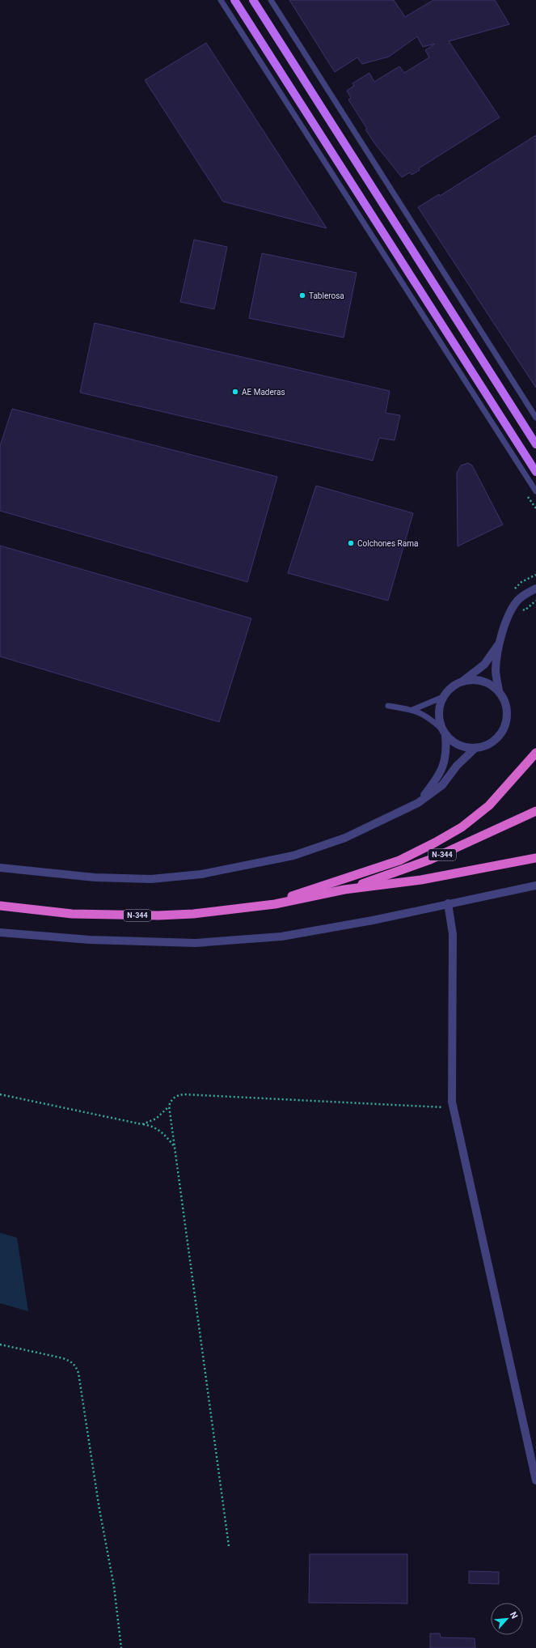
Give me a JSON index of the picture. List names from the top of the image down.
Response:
{
  "streets": {
    "highway": ["N-344"]
  },
  "places": ["Tablerosa", "AE Maderas", "Colchones Rama"],
  "north": "top right"
}
